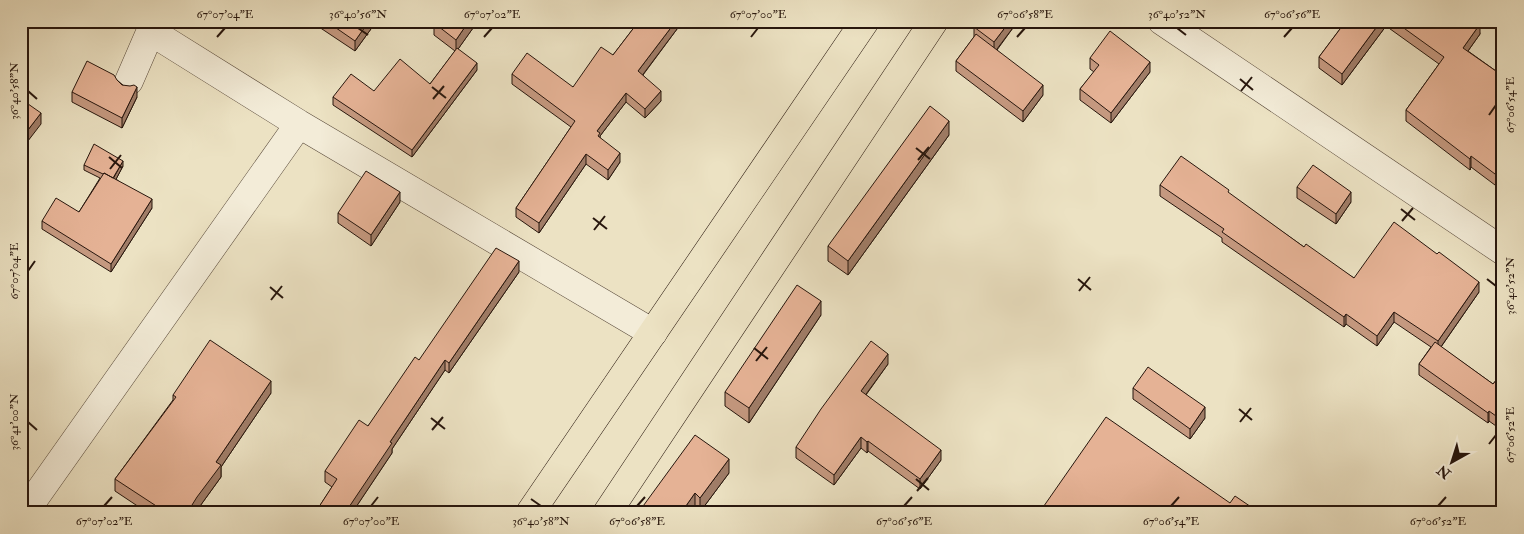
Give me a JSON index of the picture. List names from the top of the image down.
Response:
{
  "north": "bottom left",
  "coordinates": [
    "67°07'04\"E",
    "36°40'56\"N",
    "67°07'02\"E",
    "67°07'00\"E",
    "67°06'58\"E",
    "36°40'52\"N",
    "67°06'56\"E",
    "36°40'58\"N",
    "67°06'54\"E",
    "36°41'00\"N",
    "67°06'52\"E"
  ]
}
